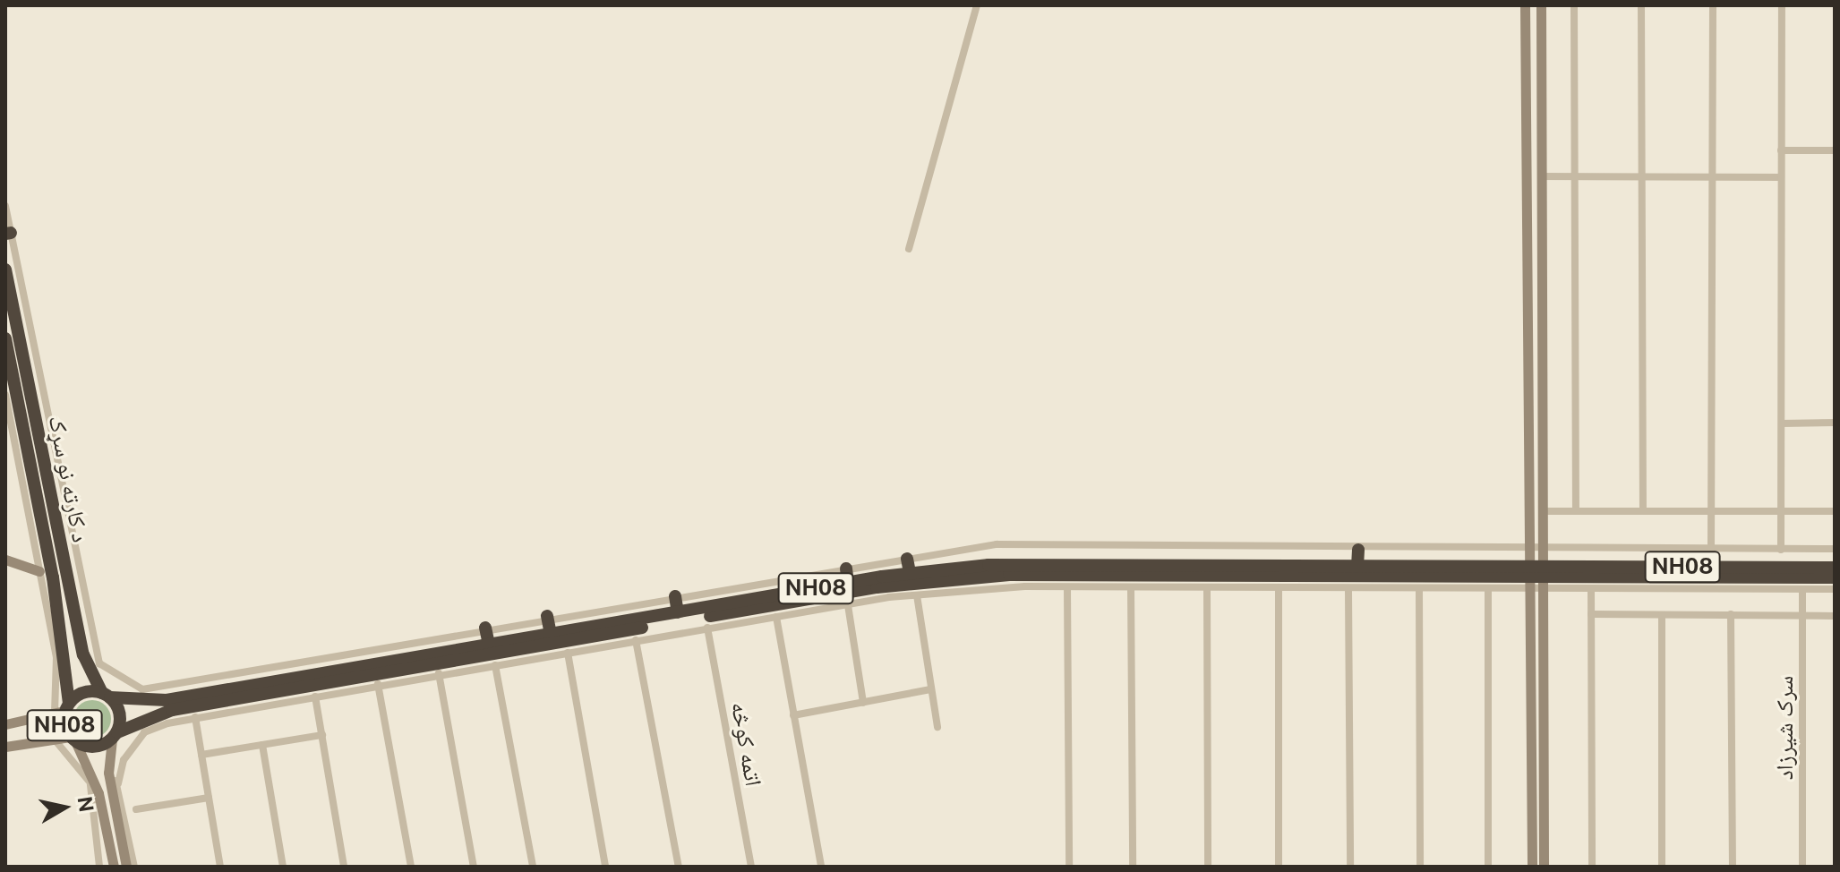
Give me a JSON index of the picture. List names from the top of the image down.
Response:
{
  "streets": {
    "highway": ["د کارته نو سړک", "NH08"],
    "street": ["سرک شیرزاد", "اتمه کوڅه"]
  },
  "crossings": [
    ["د کارته نو سړک", "NH08"]
  ],
  "north": "right"
}
